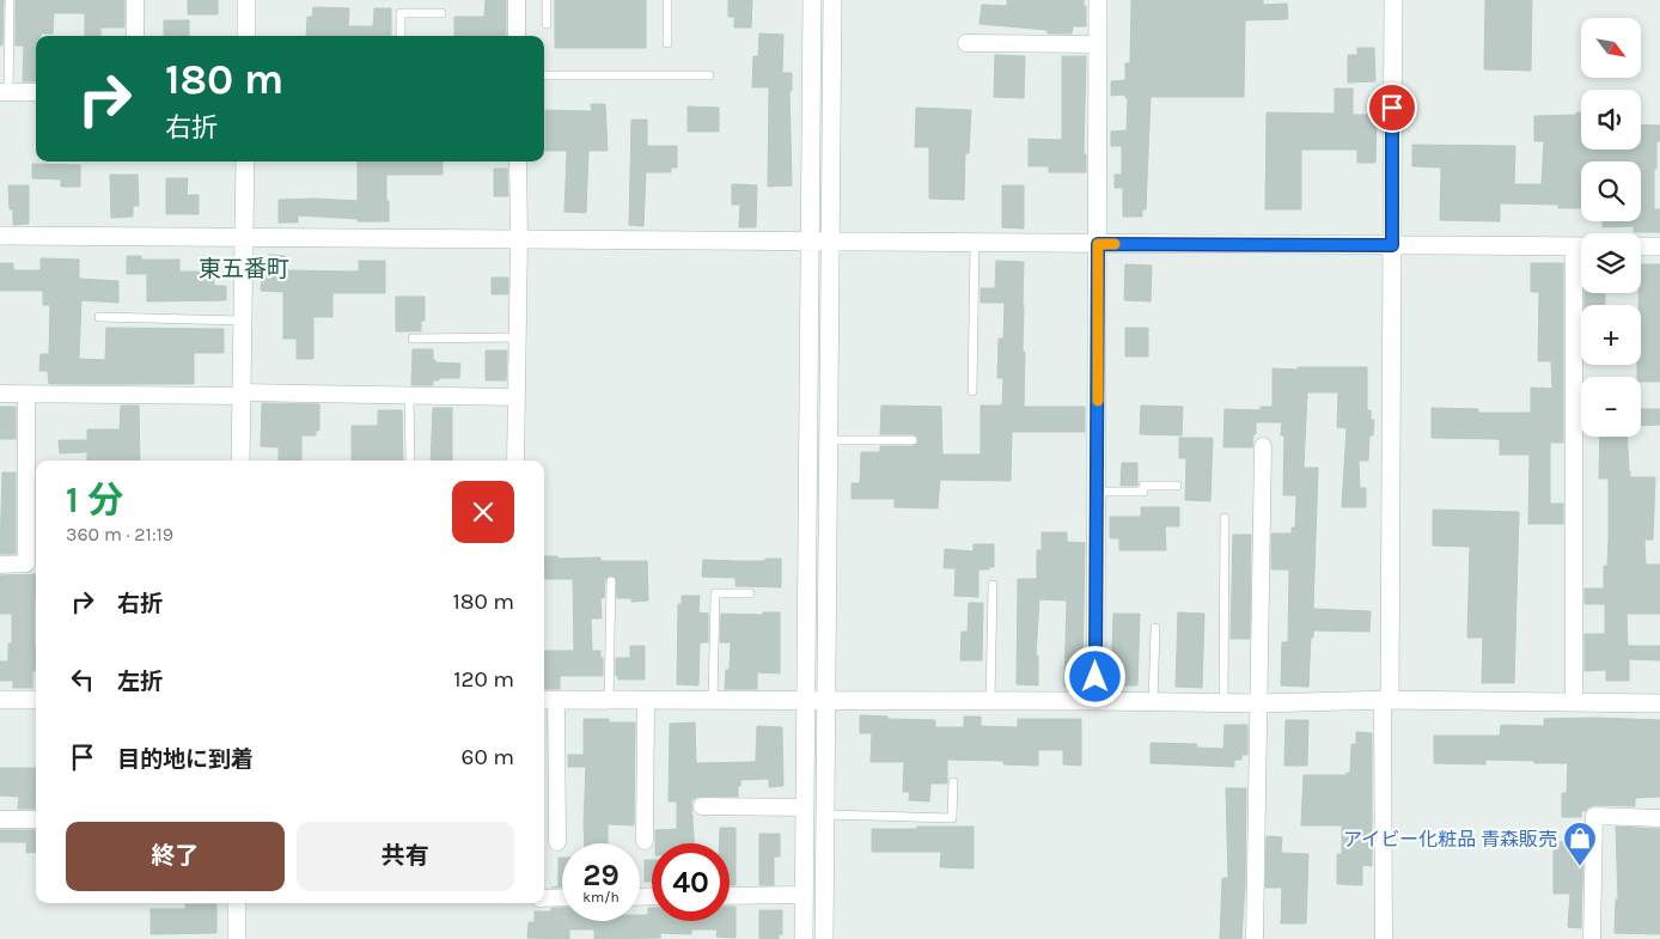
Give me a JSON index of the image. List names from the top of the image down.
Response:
{
  "districts": ["東五番町"],
  "places": {
    "shop": ["アイビー化粧品 青森販売"]
  },
  "north": "bottom right",
  "page": {
    "map_buttons": ["+", "−"],
    "turn": ["180 m", "右折"],
    "heading": ["1 分", "360 m · 21:19"],
    "list": [
      {
        "name": "右折",
        "value": "180 m"
      },
      {
        "name": "左折",
        "value": "120 m"
      },
      {
        "name": "目的地に到着",
        "value": "60 m"
      }
    ],
    "buttons": ["終了", "共有"],
    "speed": "29 km/h",
    "limit": "40"
  }
}
